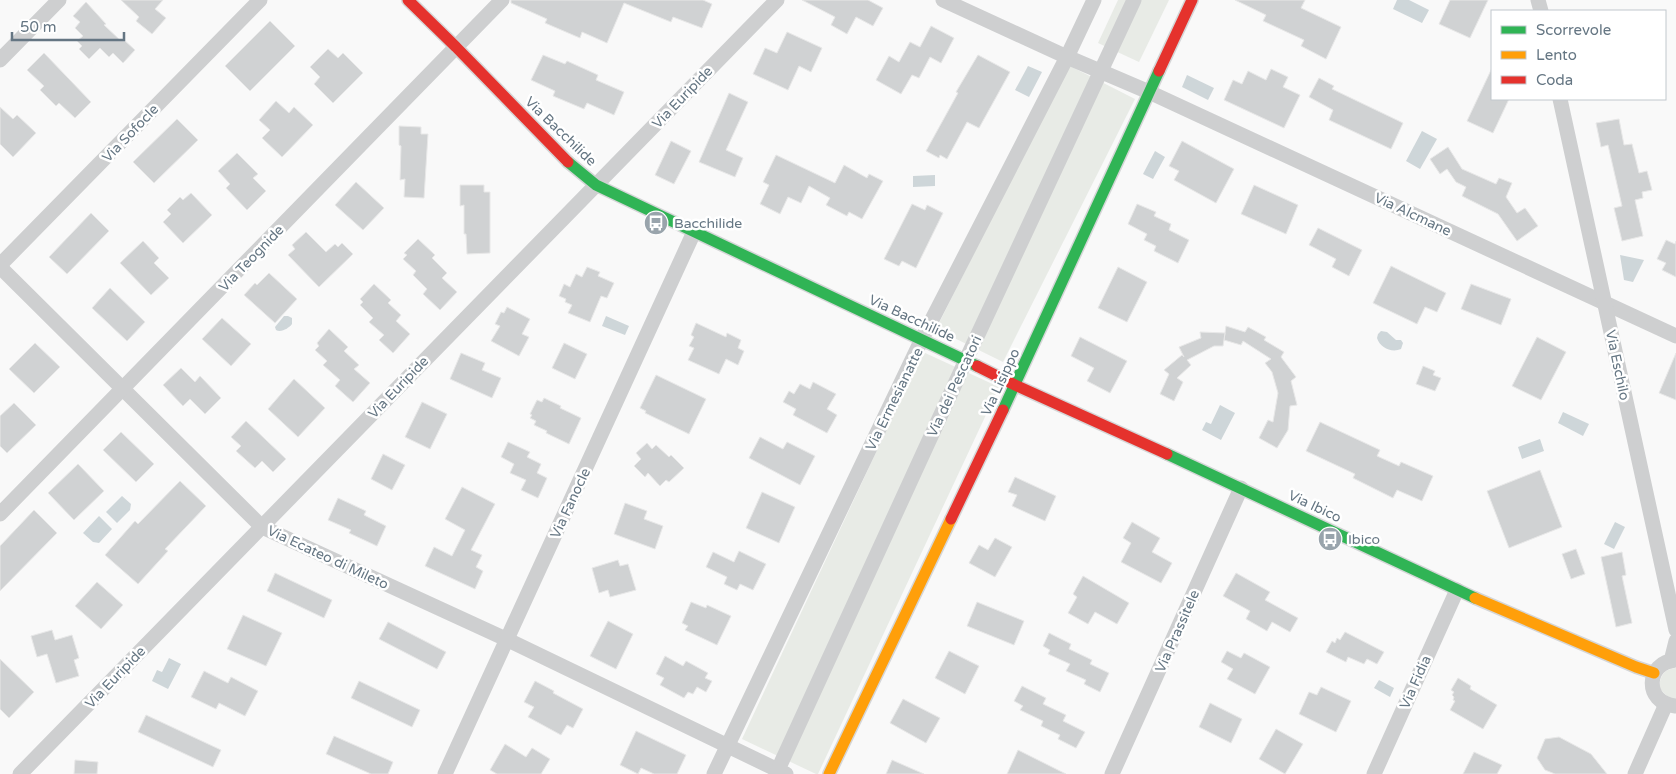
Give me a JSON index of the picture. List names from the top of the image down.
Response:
{
  "streets": {
    "street": [
      "Via Euripide",
      "Via Bacchilide",
      "Via Sofocle",
      "Via Alcmane",
      "Via Teognide",
      "Via Eschilo",
      "Via Lisippo",
      "Via dei Pescatori",
      "Via Ermesianatte",
      "Via Fanocle",
      "Via Ibico",
      "Via Ecateo di Mileto",
      "Via Prassitele",
      "Via Fidia"
    ]
  },
  "crossings": [
    ["Via Euripide", "Via Bacchilide"],
    ["Via Euripide", "Via Ecateo di Mileto"],
    ["Via Bacchilide", "Via Teognide"],
    ["Via Bacchilide", "Via dei Pescatori"],
    ["Via Bacchilide", "Via Ermesianatte"],
    ["Via Bacchilide", "Via Fanocle"],
    ["Via Bacchilide", "Via Ibico"],
    ["Via Sofocle", "Via Ecateo di Mileto"],
    ["Via Alcmane", "Via Eschilo"],
    ["Via Alcmane", "Via Lisippo"],
    ["Via Alcmane", "Via dei Pescatori"],
    ["Via Alcmane", "Via Ermesianatte"],
    ["Via Teognide", "Via Ecateo di Mileto"],
    ["Via Lisippo", "Via Ibico"],
    ["Via dei Pescatori", "Via Ibico"],
    ["Via dei Pescatori", "Via Ecateo di Mileto"],
    ["Via Ermesianatte", "Via Ecateo di Mileto"],
    ["Via Fanocle", "Via Ecateo di Mileto"],
    ["Via Ibico", "Via Prassitele"],
    ["Via Ibico", "Via Fidia"]
  ],
  "places": {
    "bus stop": ["Bacchilide", "Ibico"]
  },
  "legend": ["Scorrevole", "Lento", "Coda"],
  "scale_bar": "50 m"
}
